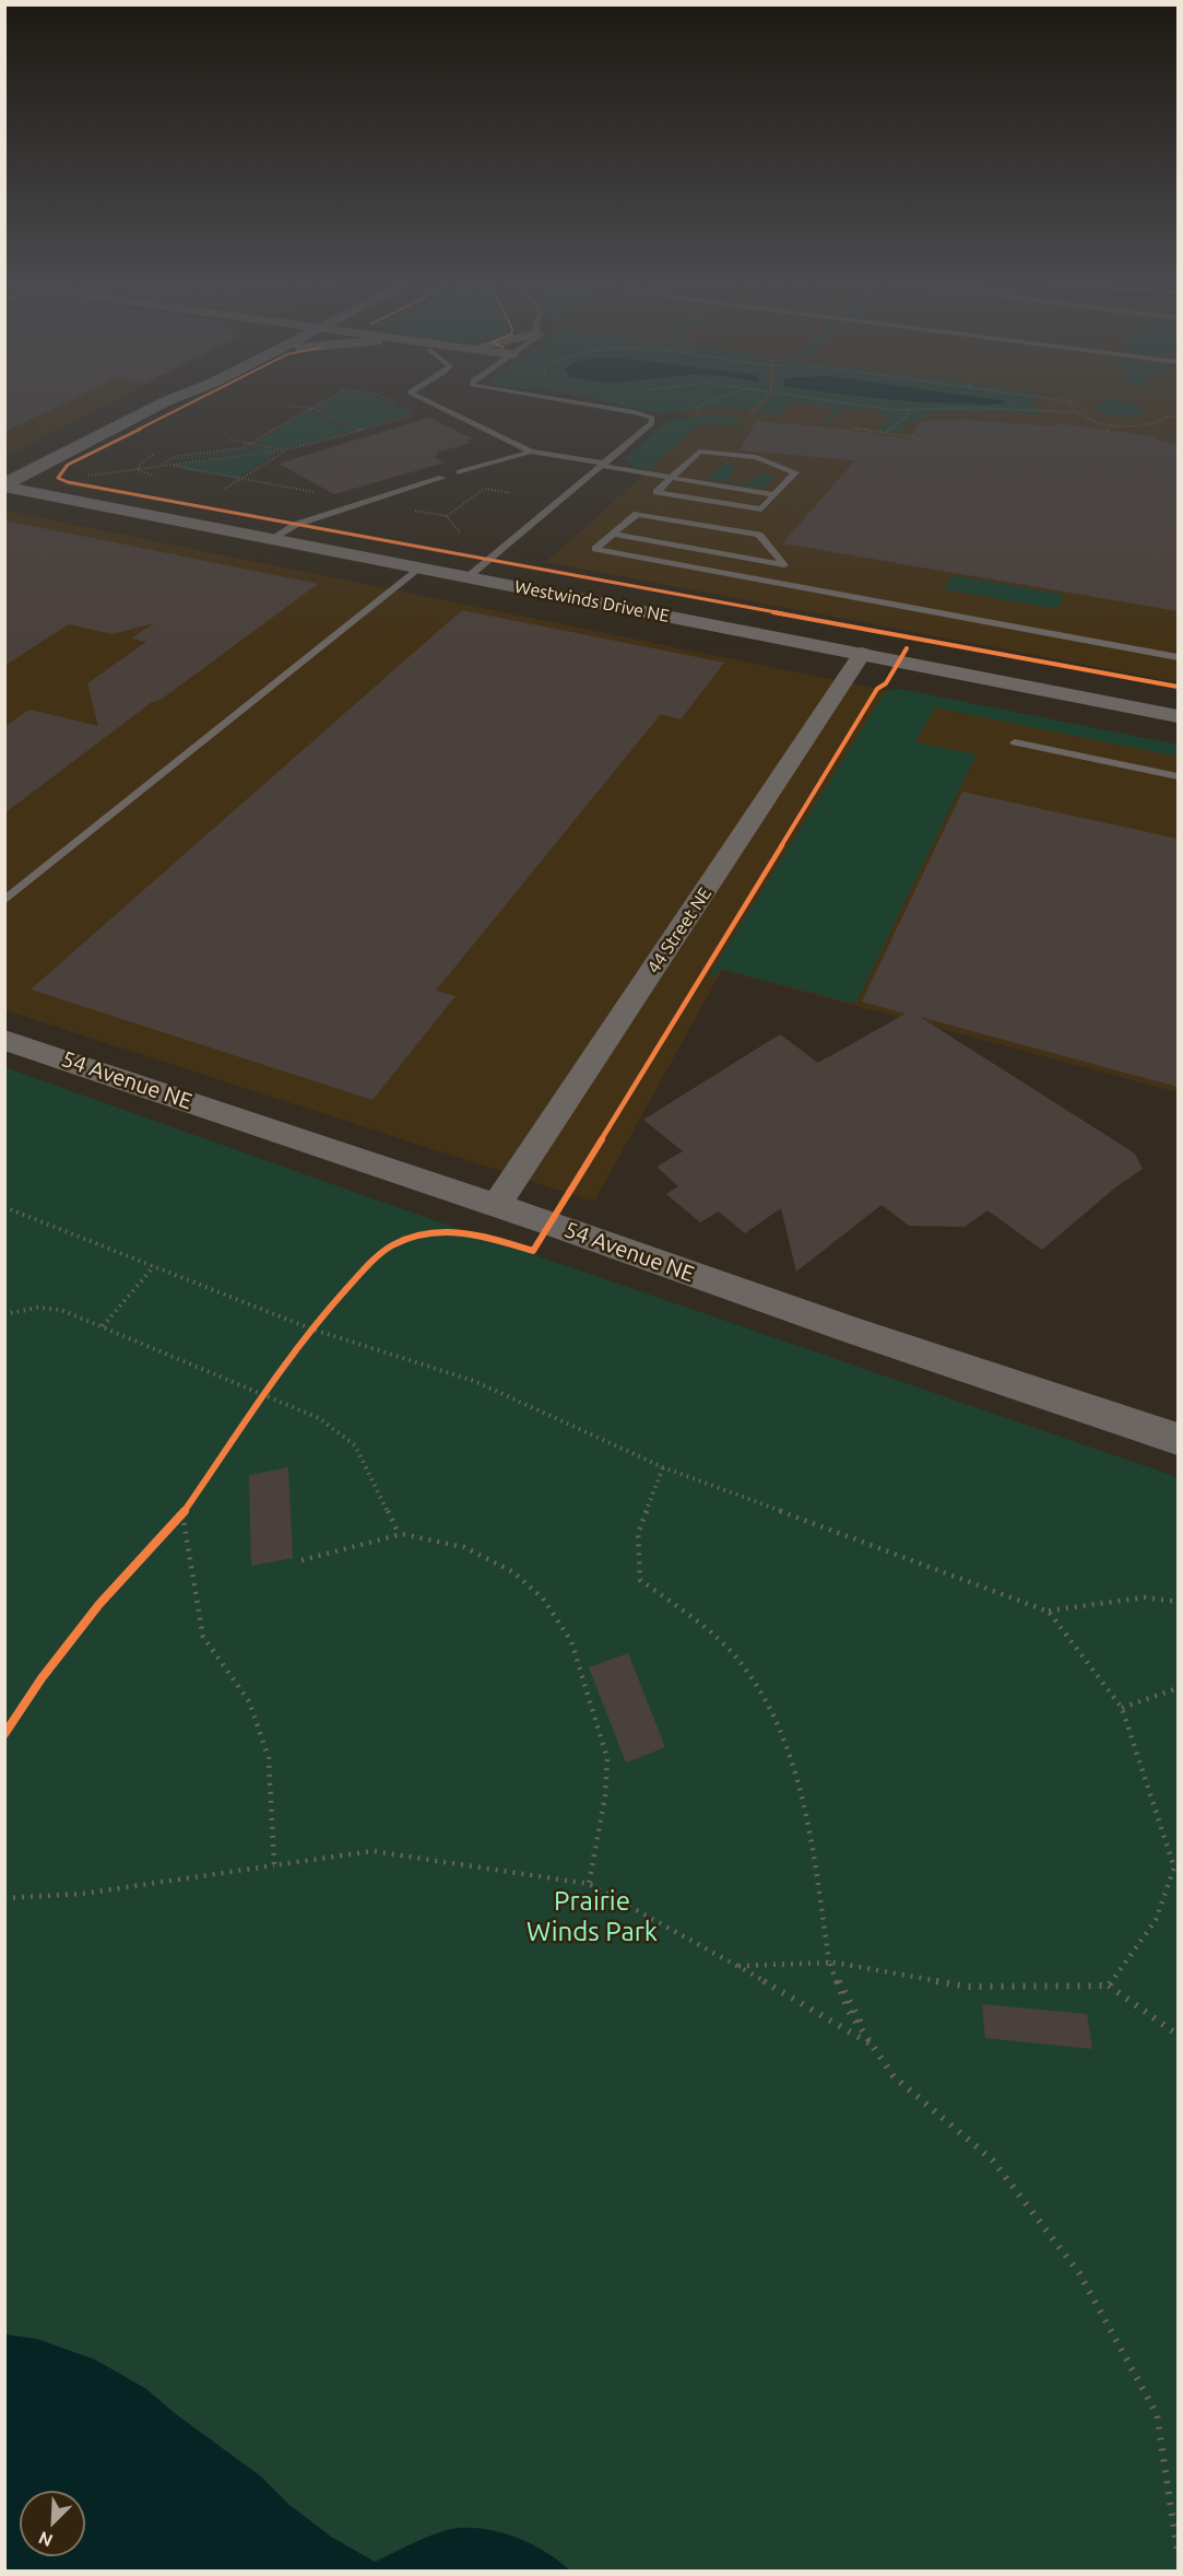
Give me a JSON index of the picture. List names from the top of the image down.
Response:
{
  "streets": {
    "street": ["Westwinds Drive NE", "44 Street NE", "54 Avenue NE"]
  },
  "crossings": [
    ["Westwinds Drive NE", "44 Street NE"],
    ["44 Street NE", "54 Avenue NE"]
  ],
  "parks": ["Prairie Winds Park"],
  "north": "bottom left"
}
